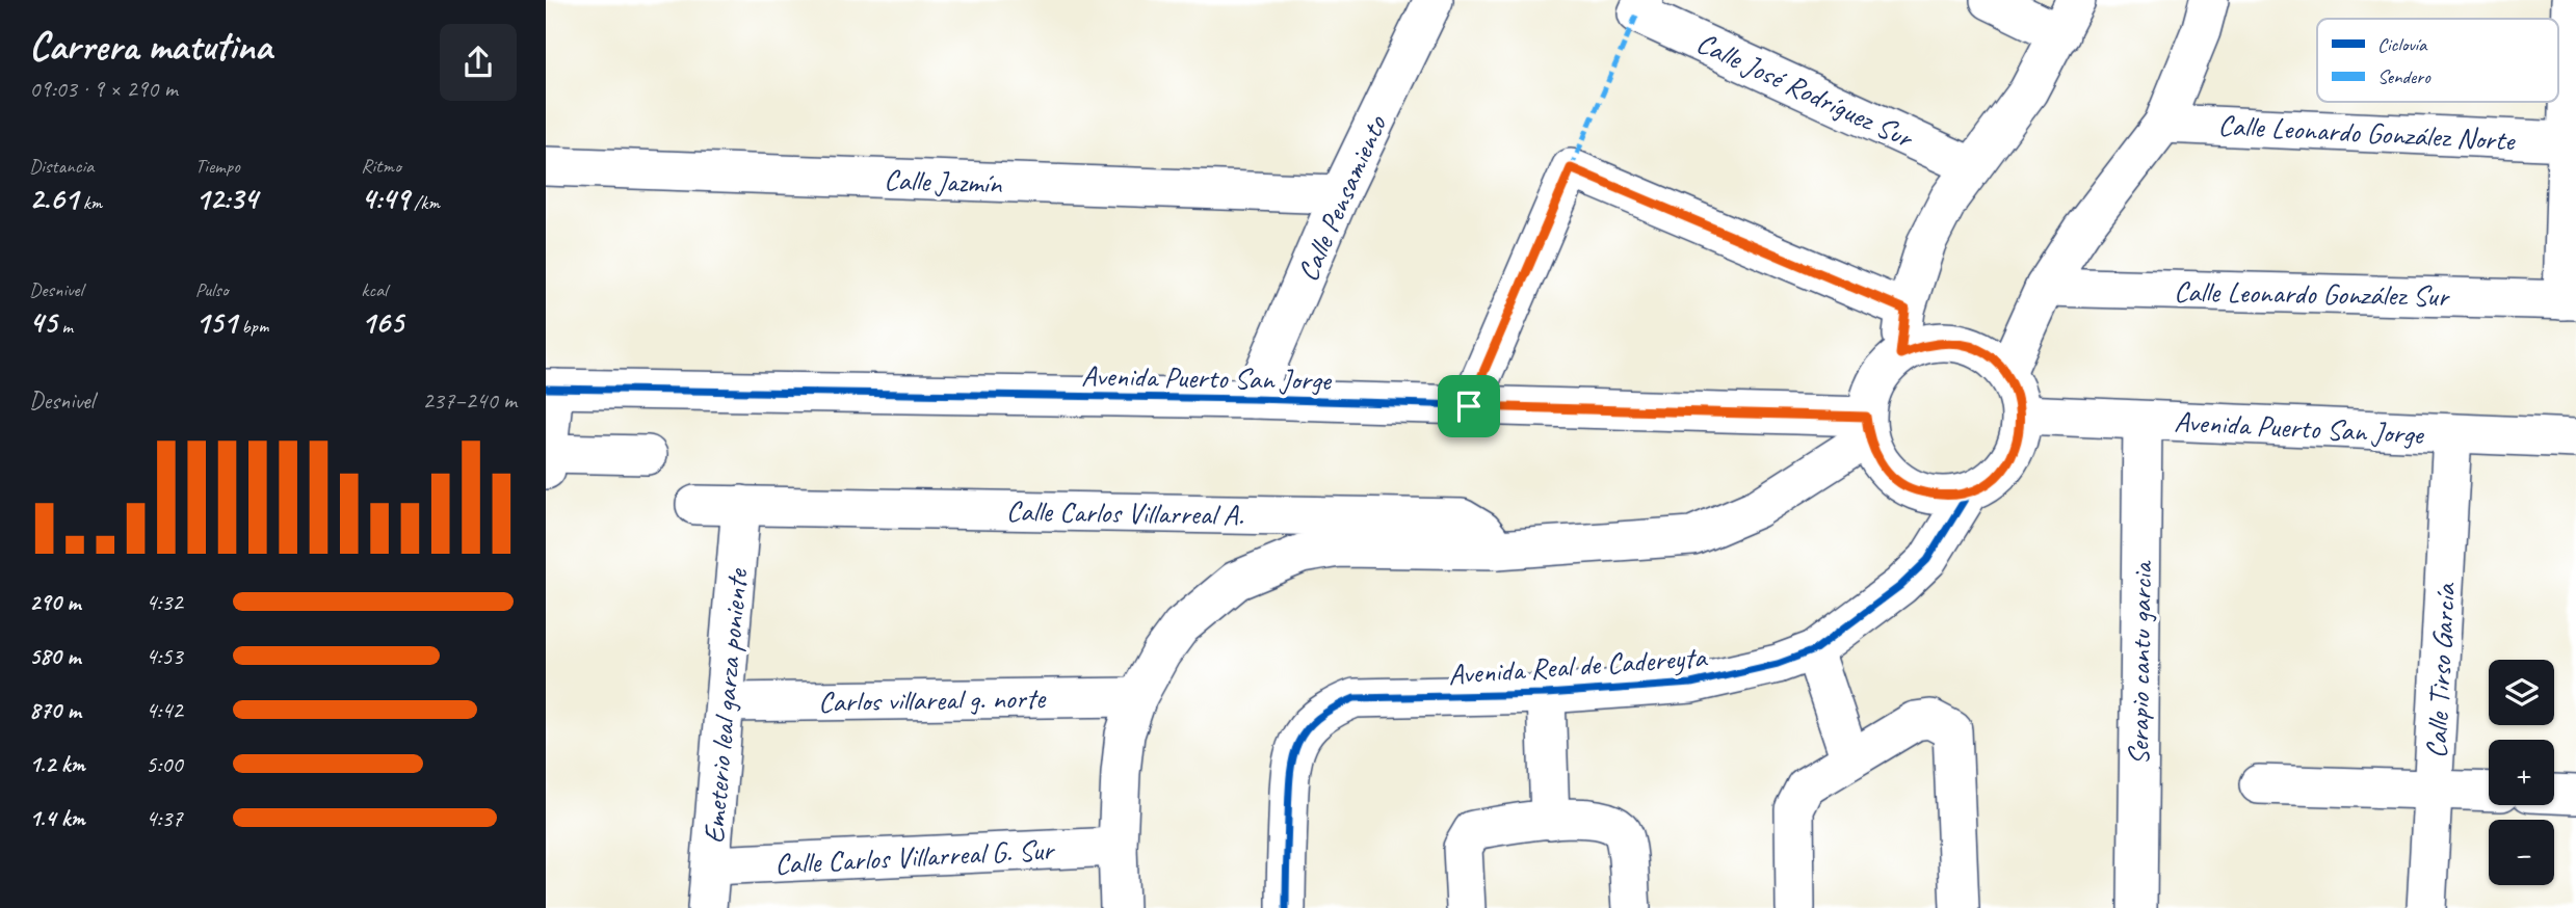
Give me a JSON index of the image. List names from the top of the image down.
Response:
{
  "streets": {
    "street": [
      "Calle José Rodríguez Sur",
      "Calle Leonardo González Norte",
      "Calle Jazmín",
      "Calle Pensamiento",
      "Calle Leonardo González Sur",
      "Avenida Puerto San Jorge",
      "Calle Carlos Villarreal A.",
      "Serapio cantu garcia",
      "Avenida Real de Cadereyta",
      "Calle Tirso García",
      "Carlos villareal g. norte",
      "Emeterio leal garza poniente",
      "Calle Carlos Villarreal G. Sur"
    ]
  },
  "crossings": [
    ["Calle Jazmín", "Calle Pensamiento"],
    ["Calle Pensamiento", "Avenida Puerto San Jorge"],
    ["Avenida Puerto San Jorge", "Serapio cantu garcia"],
    ["Avenida Puerto San Jorge", "Avenida Real de Cadereyta"],
    ["Avenida Puerto San Jorge", "Calle Tirso García"],
    ["Calle Carlos Villarreal A.", "Emeterio leal garza poniente"],
    ["Carlos villareal g. norte", "Emeterio leal garza poniente"],
    ["Emeterio leal garza poniente", "Calle Carlos Villarreal G. Sur"]
  ],
  "legend": ["Ciclovía", "Sendero"],
  "page": {
    "heading": ["Carrera matutina", "09:03 · 9 × 290 m"],
    "stats": [
      ["Distancia", "2.61 km"],
      ["Tiempo", "12:34"],
      ["Ritmo", "4:49 /km"],
      ["Desnivel", "45 m"],
      ["Pulso", "151 bpm"],
      ["kcal", "165"]
    ],
    "chart": ["Desnivel", "237–240 m"],
    "list": [
      {
        "name": "290 m",
        "note": "4:32"
      },
      {
        "name": "580 m",
        "note": "4:53"
      },
      {
        "name": "870 m",
        "note": "4:42"
      },
      {
        "name": "1.2 km",
        "note": "5:00"
      },
      {
        "name": "1.4 km",
        "note": "4:37"
      }
    ],
    "map_buttons": ["+", "−"]
  }
}
